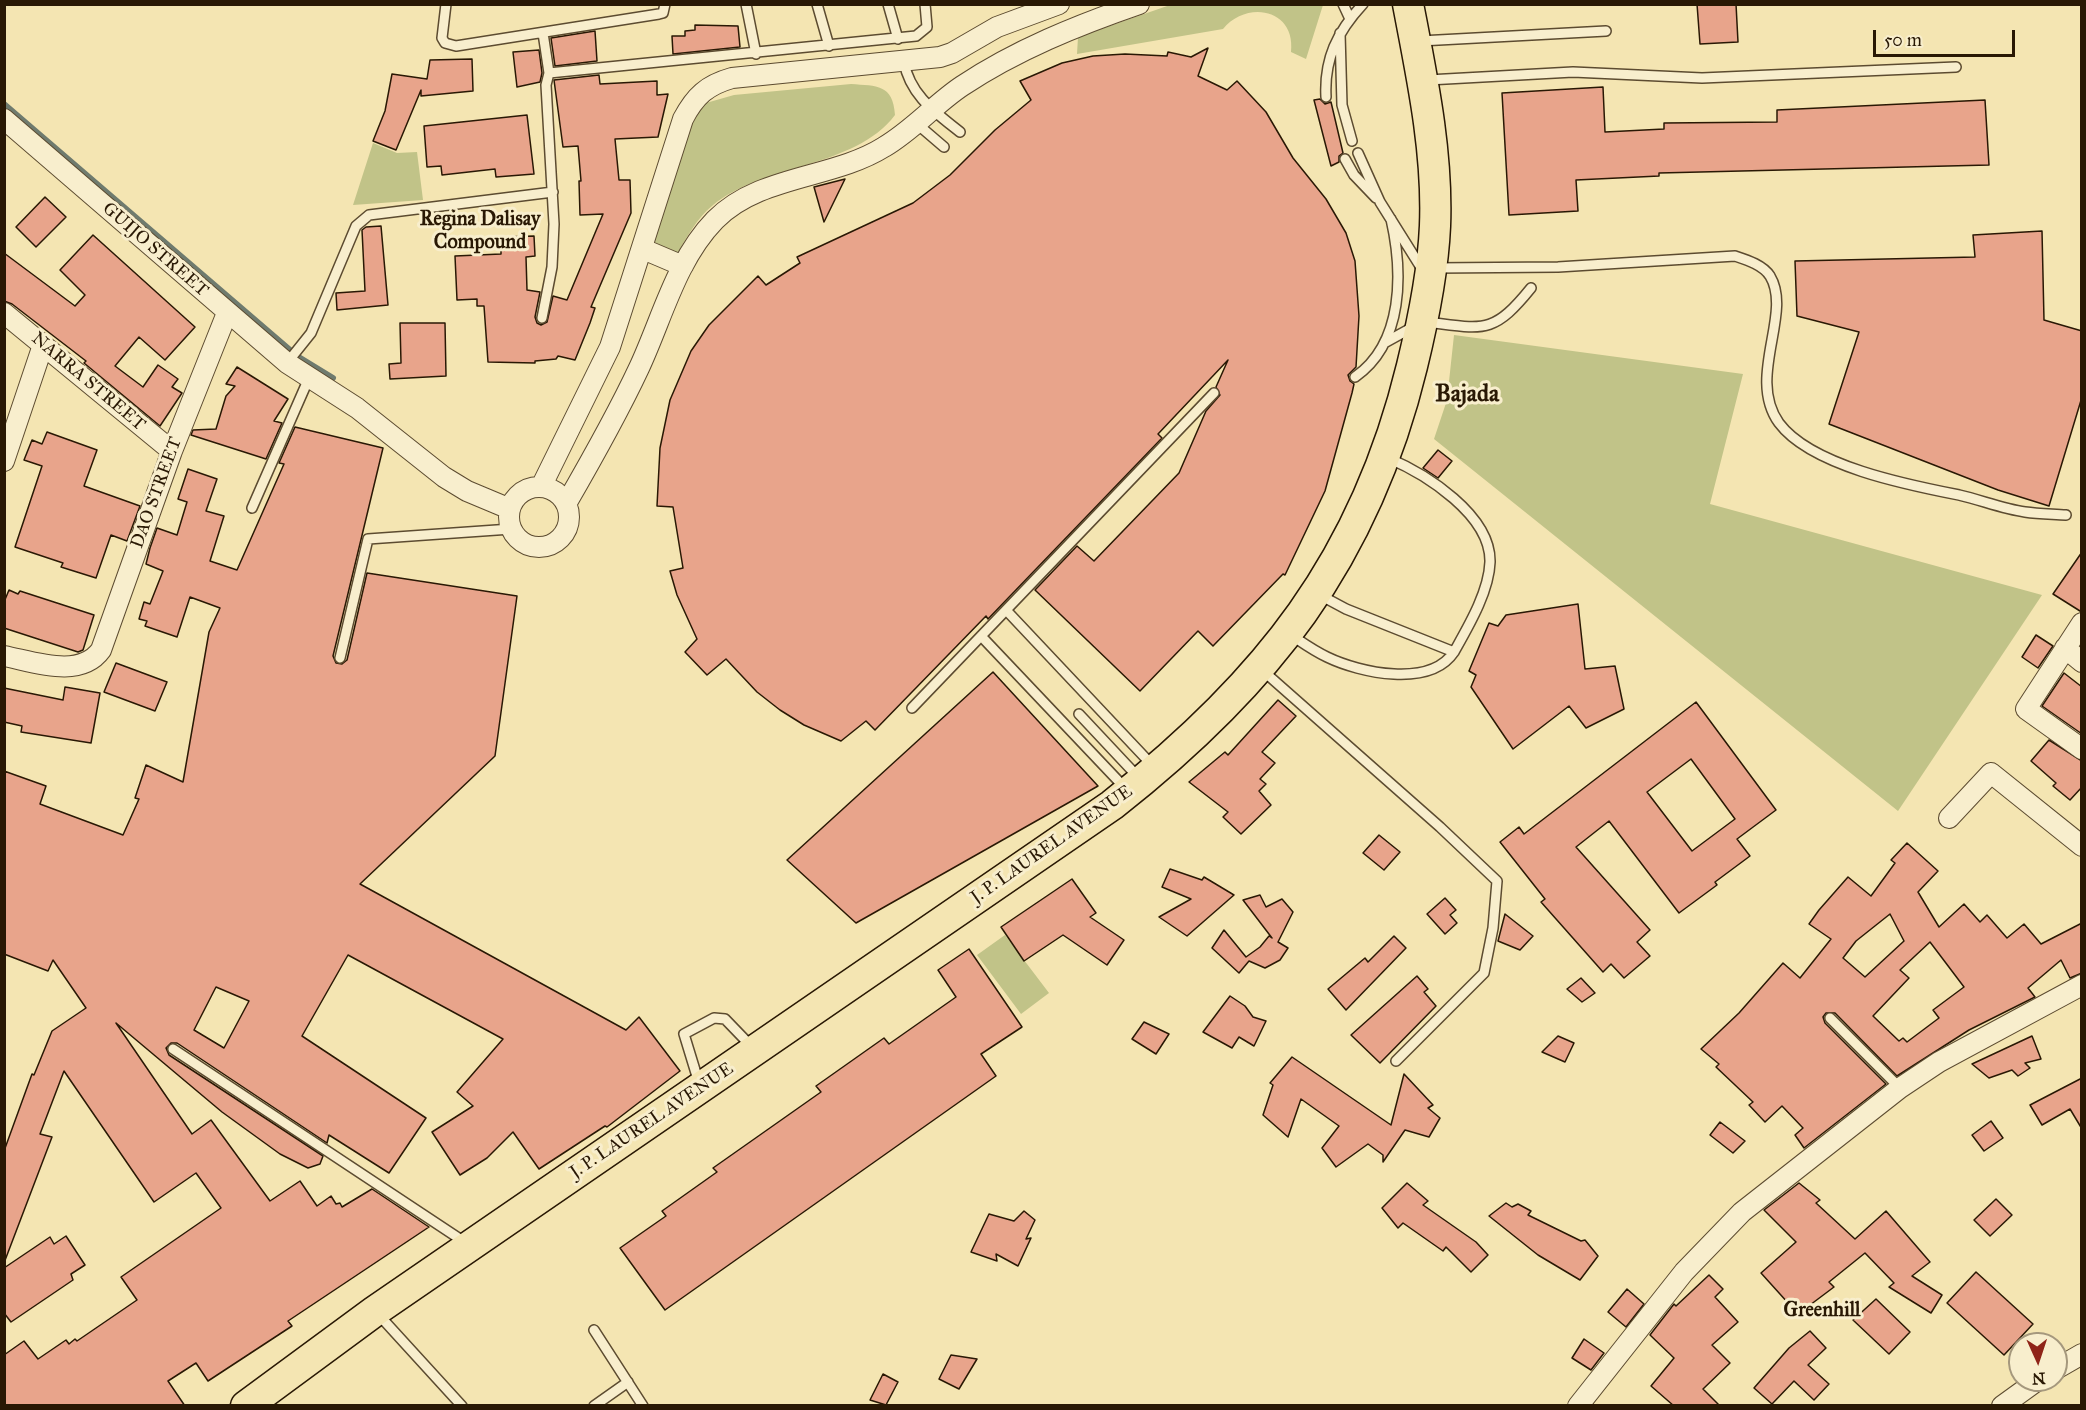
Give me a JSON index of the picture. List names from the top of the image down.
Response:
{
  "streets": {
    "main road": ["J. P. LAUREL AVENUE"],
    "street": ["GUIJO STREET", "NARRA STREET", "DAO STREET"]
  },
  "crossings": [
    ["GUIJO STREET", "DAO STREET"],
    ["NARRA STREET", "DAO STREET"]
  ],
  "districts": ["Regina Dalisay Compound", "Bajada", "Greenhill"],
  "scale_bar": "50 m",
  "north": "bottom"
}
